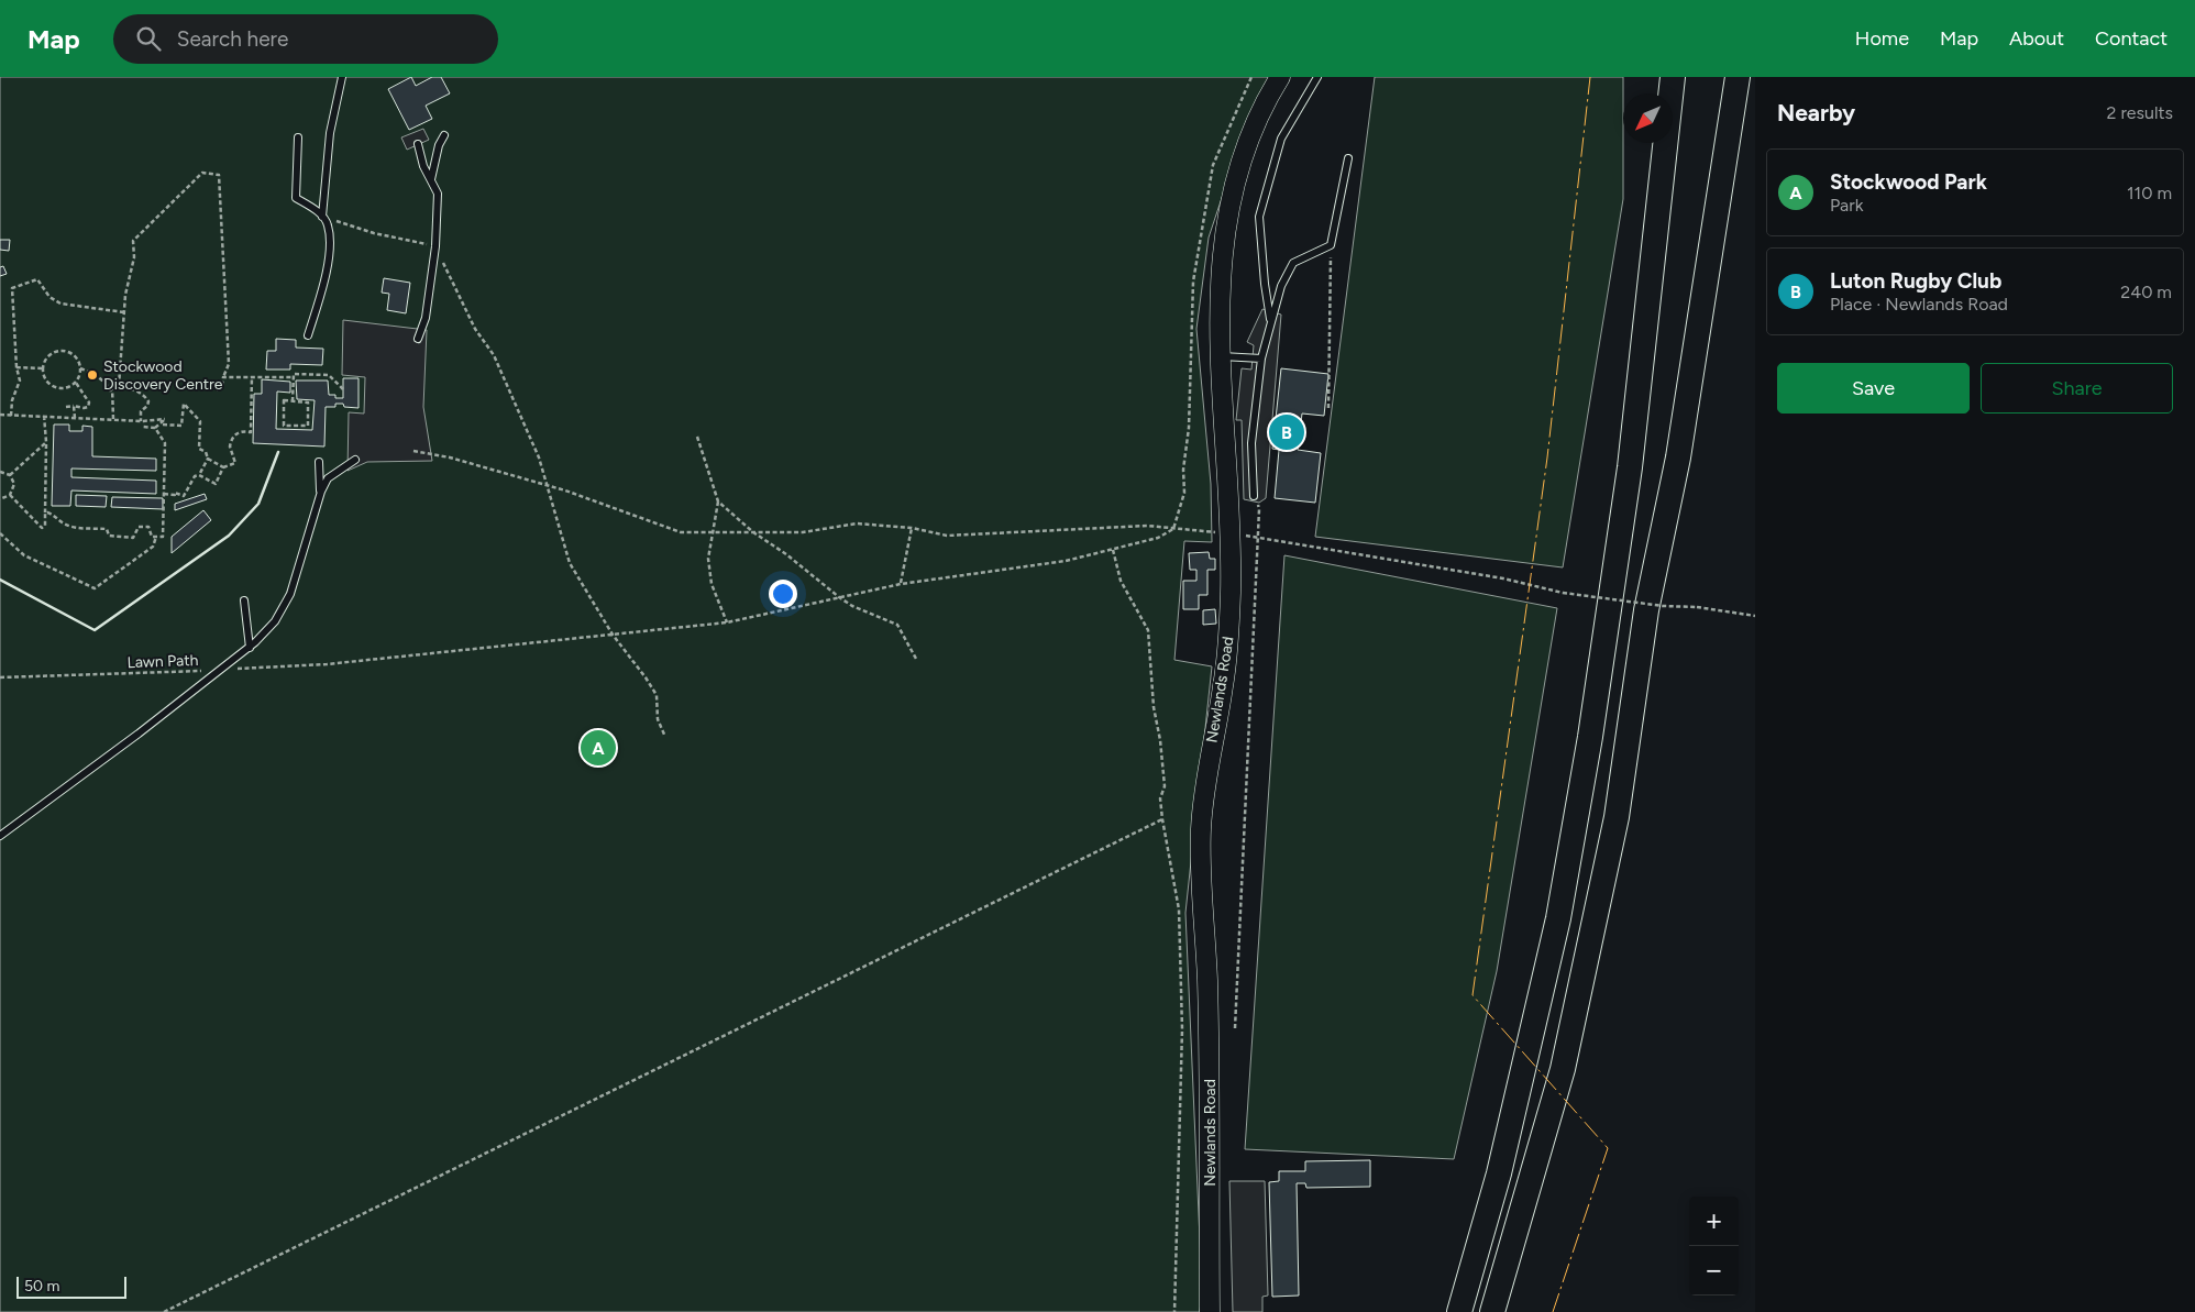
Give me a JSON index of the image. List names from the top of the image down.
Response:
{
  "streets": {
    "main road": ["Newlands Road"],
    "path": ["Lawn Path"]
  },
  "places": ["Stockwood Discovery Centre"],
  "scale_bar": "50 m",
  "north": "bottom left",
  "page": {
    "header": "Map",
    "search": "Search here",
    "nav": [
      "Home",
      "Map",
      "About",
      "Contact"
    ],
    "heading": ["Nearby", "2 results"],
    "list": [
      {
        "mark": "A",
        "name": "Stockwood Park",
        "note": "Park",
        "value": "110 m"
      },
      {
        "mark": "B",
        "name": "Luton Rugby Club",
        "note": "Place · Newlands Road",
        "value": "240 m"
      }
    ],
    "buttons": ["Save", "Share"],
    "pins": ["B", "A"],
    "map_buttons": ["+", "−"],
    "scale": "50 m"
  }
}
